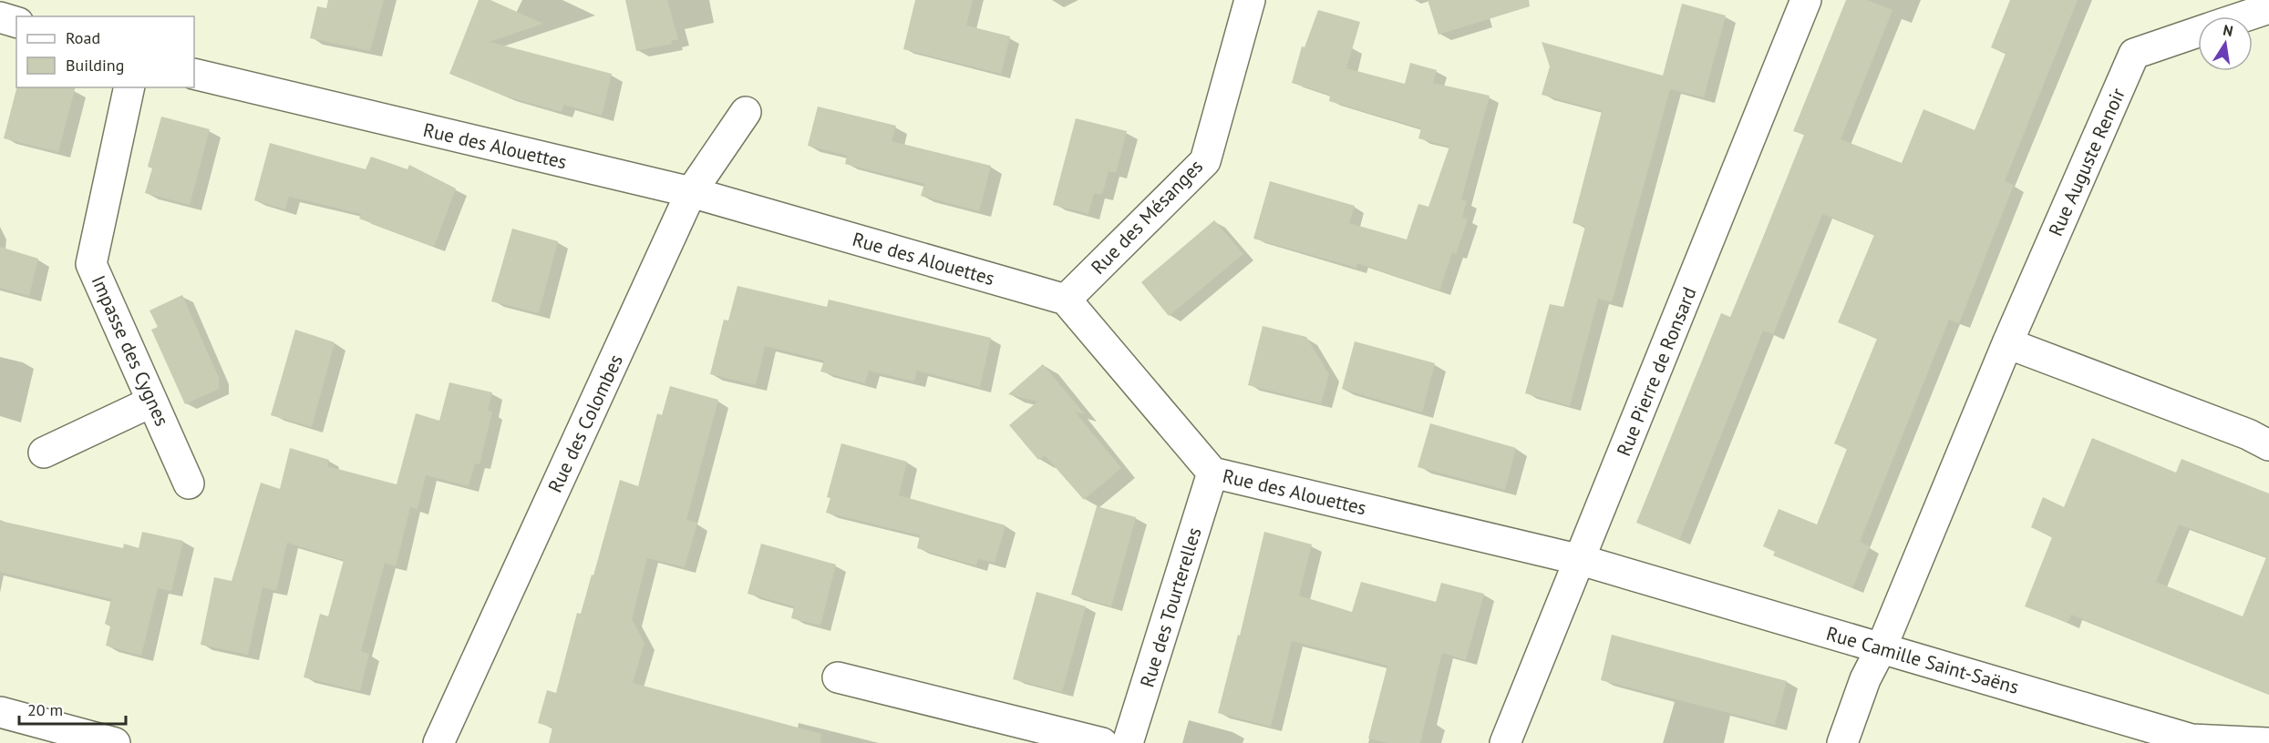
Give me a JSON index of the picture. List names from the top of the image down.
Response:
{
  "streets": {
    "street": [
      "Rue des Alouettes",
      "Rue Auguste Renoir",
      "Rue des Mésanges",
      "Impasse des Cygnes",
      "Rue Pierre de Ronsard",
      "Rue des Colombes",
      "Rue des Tourterelles",
      "Rue Camille Saint-Saëns"
    ]
  },
  "crossings": [
    ["Rue des Alouettes", "Rue des Mésanges"],
    ["Rue des Alouettes", "Rue Pierre de Ronsard"],
    ["Rue des Alouettes", "Rue des Colombes"],
    ["Rue des Alouettes", "Rue des Tourterelles"],
    ["Rue des Alouettes", "Rue Camille Saint-Saëns"],
    ["Rue Auguste Renoir", "Rue Camille Saint-Saëns"],
    ["Rue Pierre de Ronsard", "Rue Camille Saint-Saëns"]
  ],
  "legend": ["Road", "Building"],
  "scale_bar": "20 m",
  "north": "top"
}
